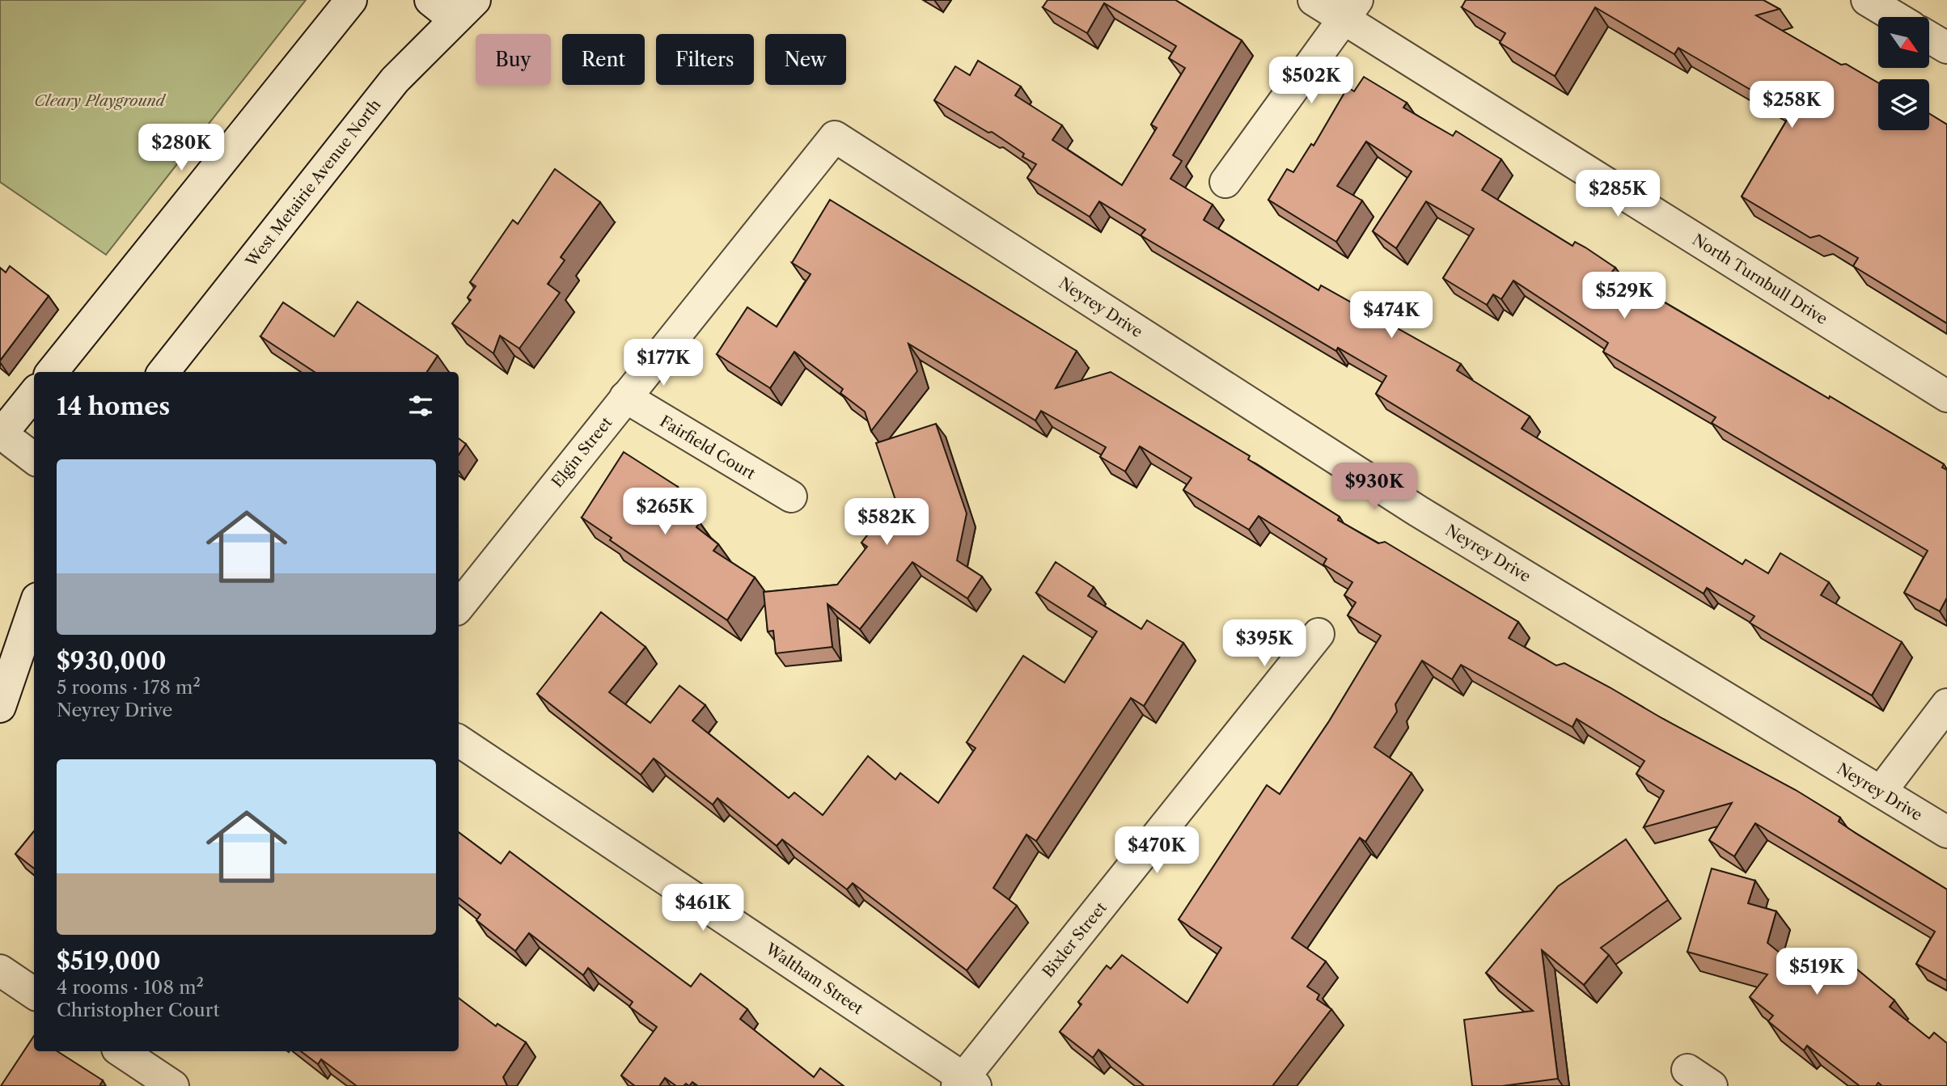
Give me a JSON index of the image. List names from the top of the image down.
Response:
{
  "streets": {
    "street": [
      "West Metairie Avenue North",
      "North Turnbull Drive",
      "Neyrey Drive",
      "Fairfield Court",
      "Elgin Street",
      "Bixler Street",
      "Waltham Street"
    ]
  },
  "crossings": [
    ["Neyrey Drive", "Elgin Street"],
    ["Fairfield Court", "Elgin Street"],
    ["Bixler Street", "Waltham Street"]
  ],
  "parks": ["Cleary Playground"],
  "north": "bottom right",
  "page": {
    "chip": [
      "Buy",
      "Rent",
      "Filters",
      "New"
    ],
    "price": [
      "$502K",
      "$258K",
      "$280K",
      "$285K",
      "$529K",
      "$474K",
      "$177K",
      "$930K",
      "$265K",
      "$582K",
      "$395K",
      "$470K",
      "$461K",
      "$519K"
    ],
    "heading": "14 homes",
    "list": [
      {
        "name": "$930,000",
        "note": "5 rooms · 178 m² · Neyrey Drive"
      },
      {
        "name": "$519,000",
        "note": "4 rooms · 108 m² · Christopher Court"
      }
    ]
  }
}
